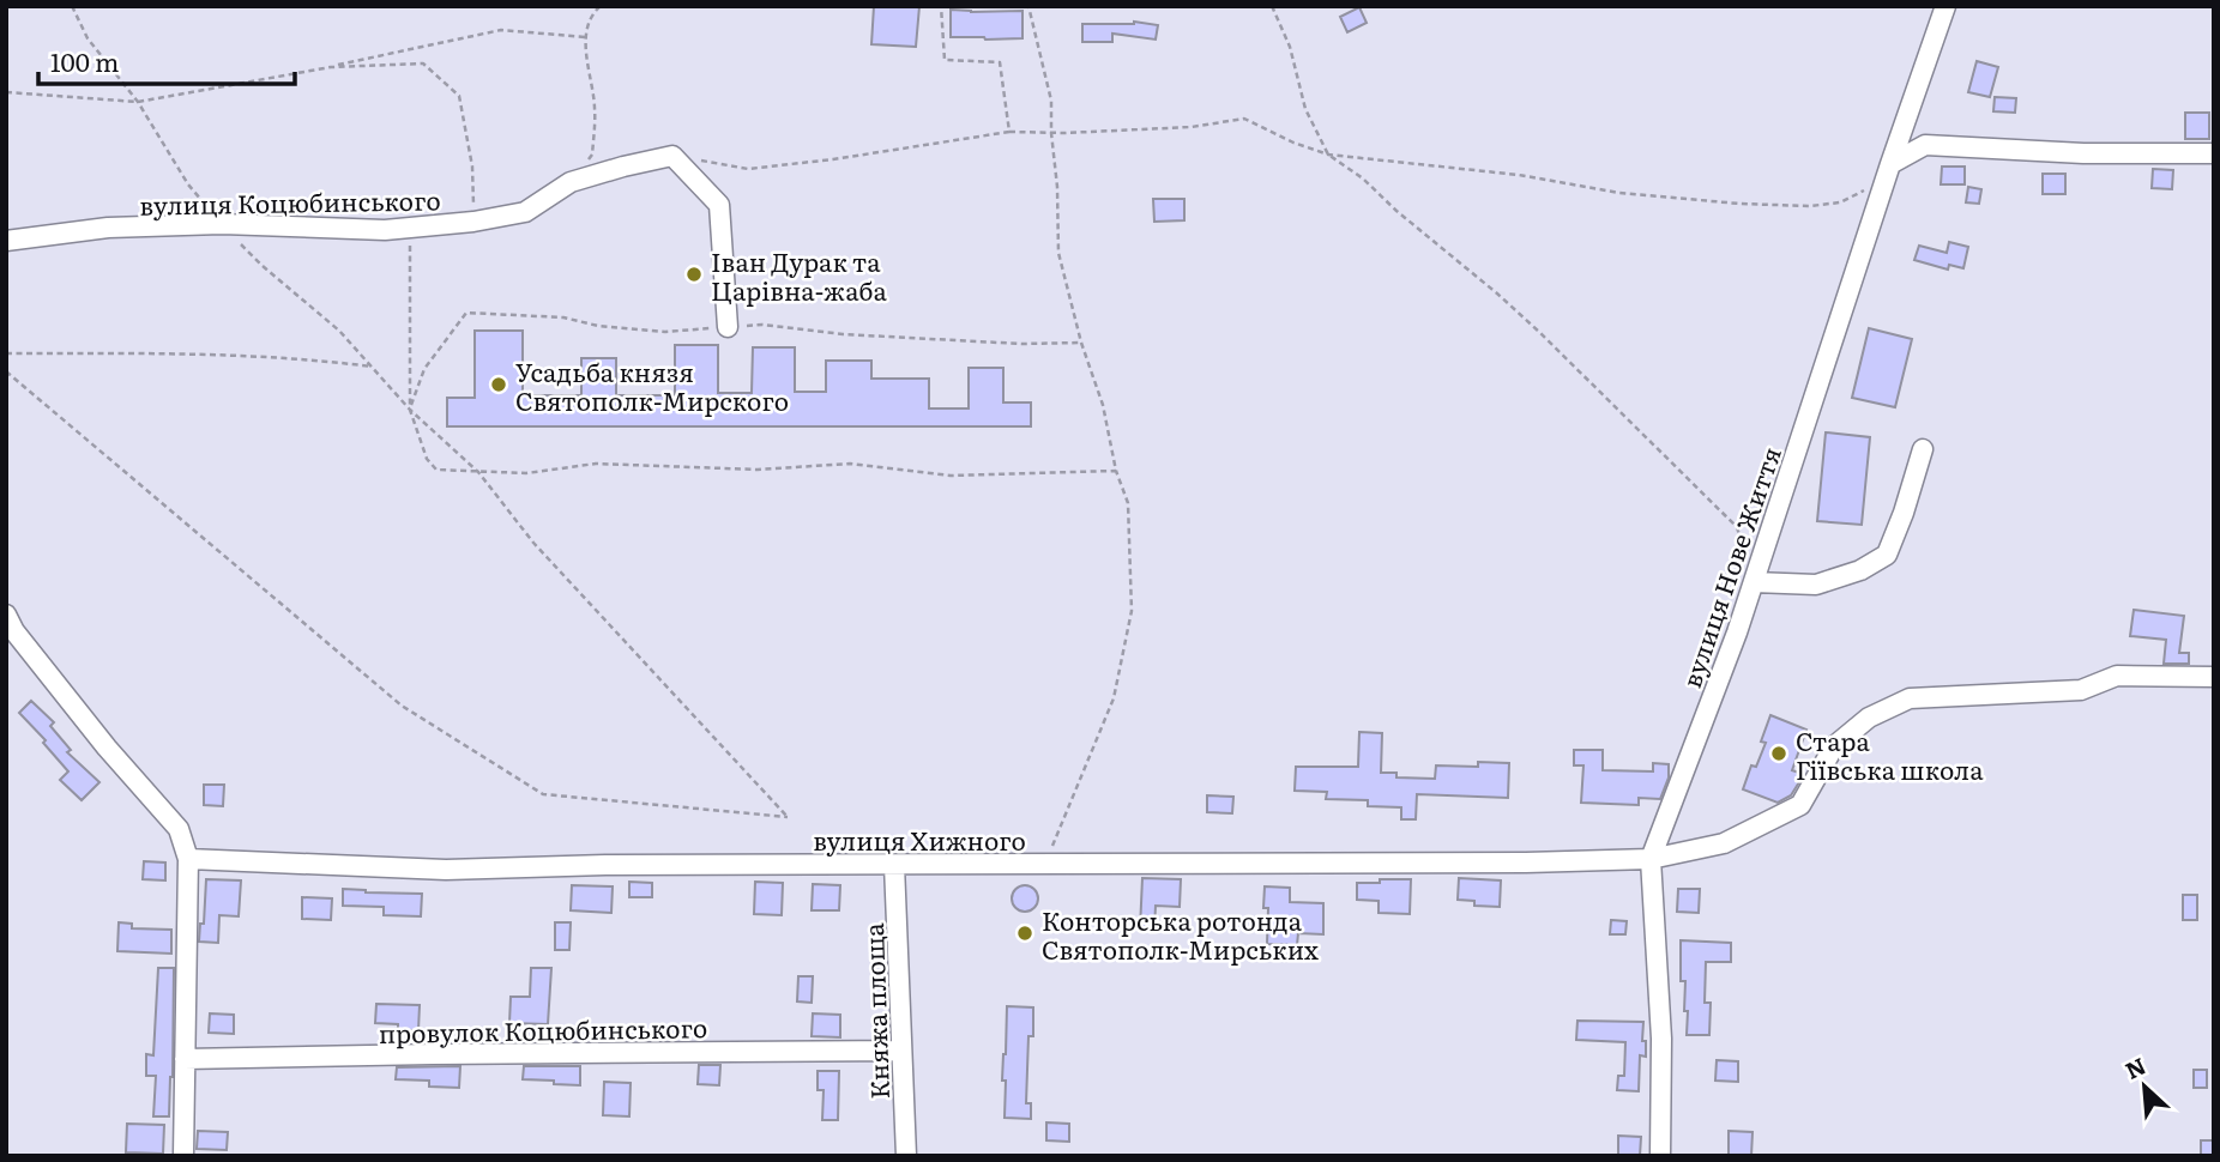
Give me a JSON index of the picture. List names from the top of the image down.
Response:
{
  "streets": {
    "street": [
      "вулиця Коцюбинського",
      "вулиця Нове Життя",
      "вулиця Хижного",
      "Княжа площа",
      "провулок Коцюбинського"
    ]
  },
  "crossings": [
    ["вулиця Нове Життя", "вулиця Хижного"],
    ["вулиця Хижного", "Княжа площа"],
    ["Княжа площа", "провулок Коцюбинського"]
  ],
  "places": [
    "Іван Дурак та Царівна-жаба",
    "Усадьба князя Святополк-Мирского",
    "Стара Гіївська школа",
    "Конторська ротонда Святополк-Мирських"
  ],
  "scale_bar": "100 m",
  "north": "top left"
}
